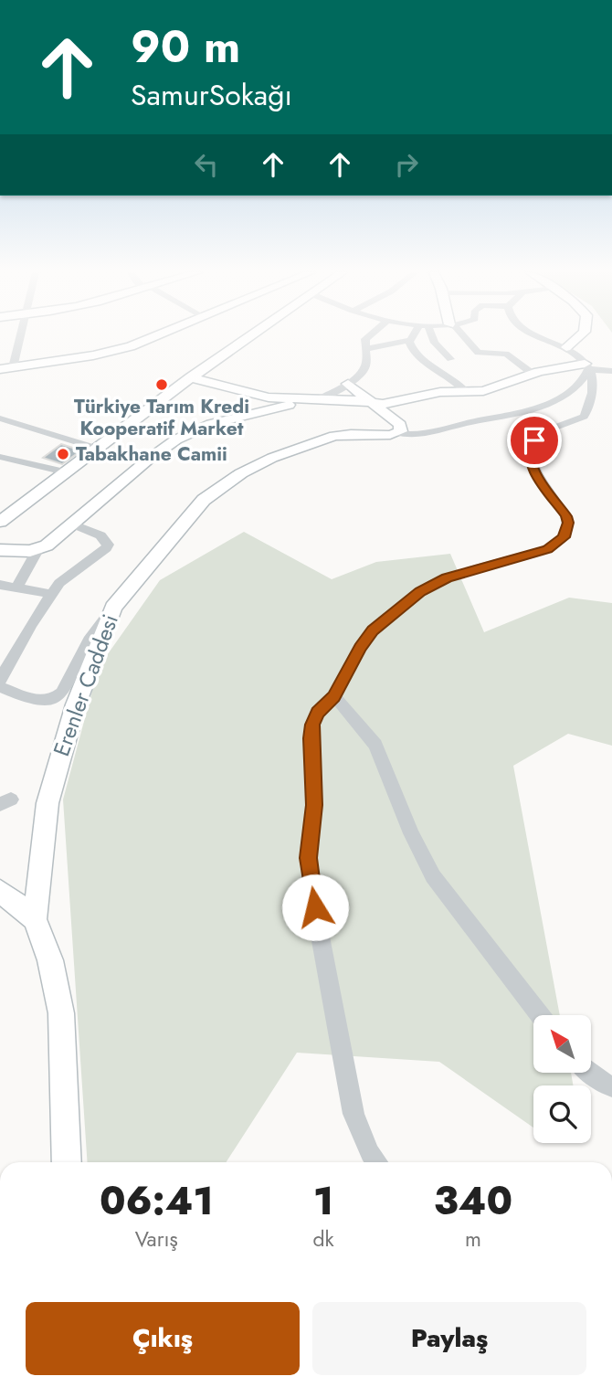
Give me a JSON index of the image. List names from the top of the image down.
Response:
{
  "streets": {
    "street": ["Erenler Caddesi"]
  },
  "places": ["Türkiye Tarım Kredi Kooperatif Market", "Tabakhane Camii"],
  "north": "top left",
  "page": {
    "turn": ["90 m", "SamurSokağı"],
    "eta": [
      "06:41",
      "Varış",
      "1",
      "dk",
      "340",
      "m"
    ],
    "buttons": ["Çıkış", "Paylaş"]
  }
}
